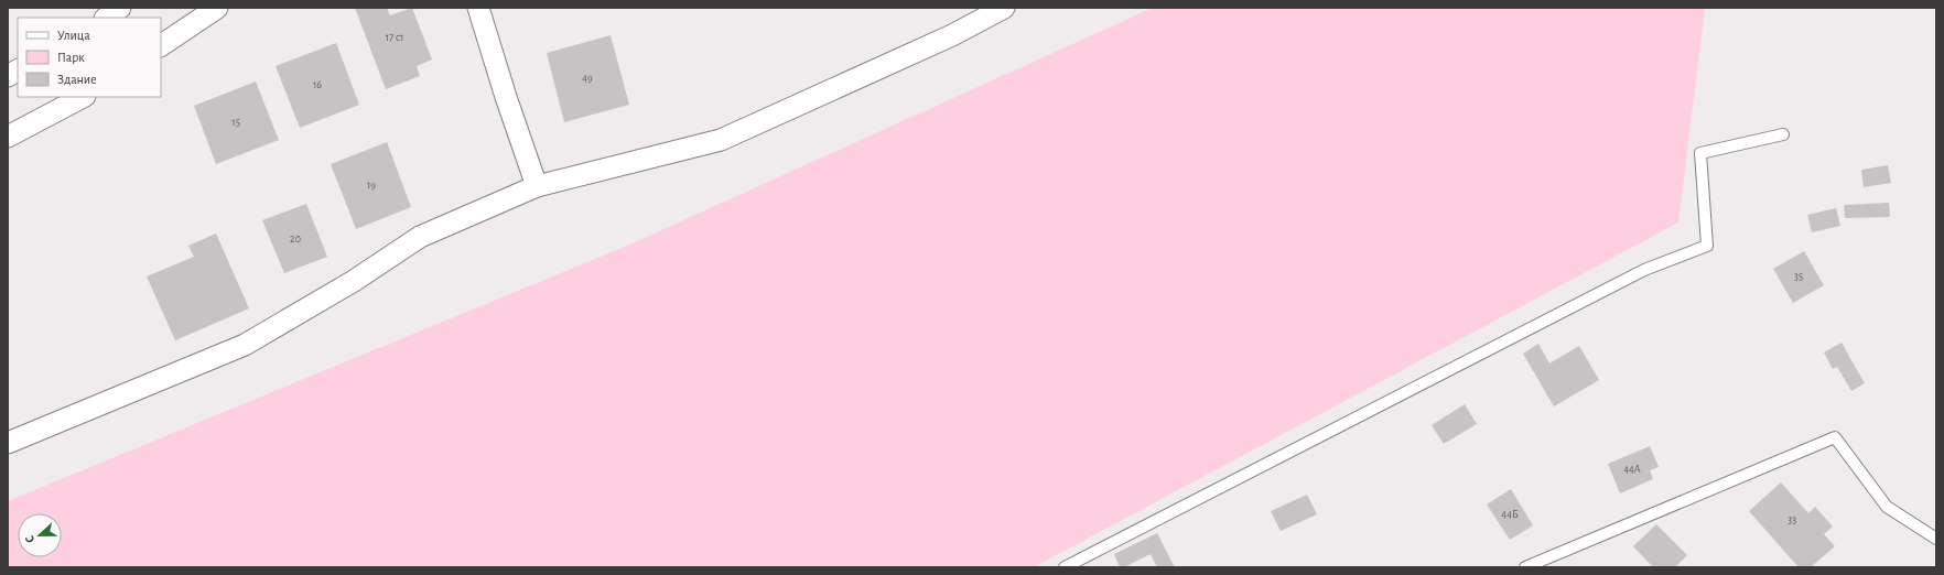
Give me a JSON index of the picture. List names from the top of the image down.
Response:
{
  "house_numbers": [
    "17 с1",
    "49",
    "16",
    "15",
    "19",
    "20",
    "35",
    "44А",
    "44Б",
    "33"
  ],
  "legend": ["Улица", "Парк", "Здание"],
  "north": "left"
}
